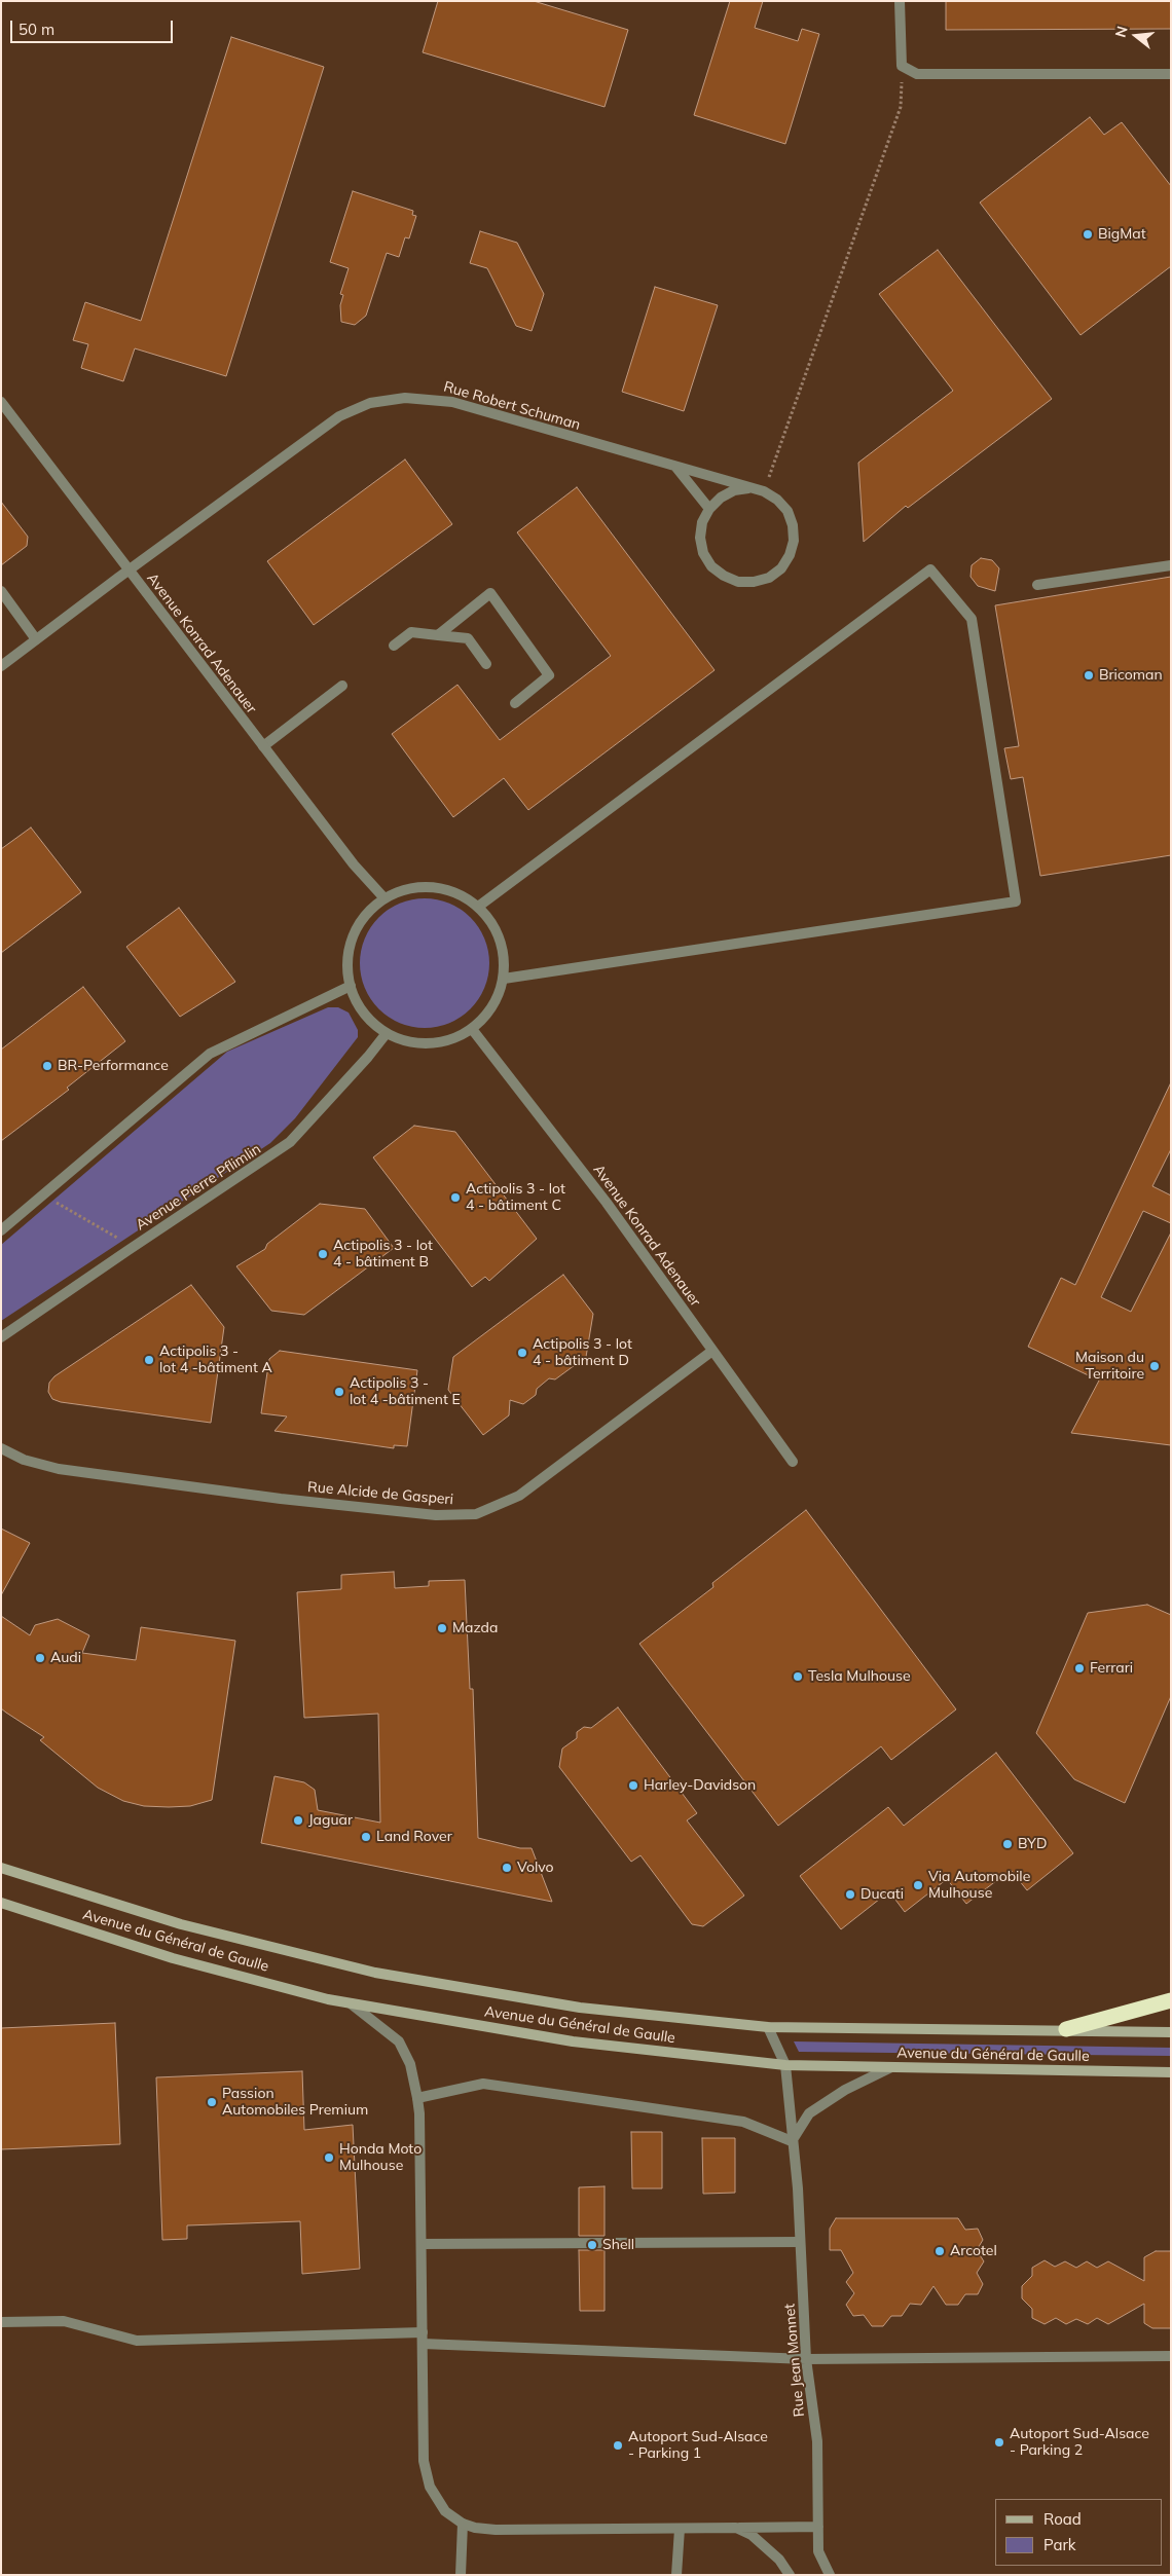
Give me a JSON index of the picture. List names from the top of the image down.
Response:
{
  "streets": {
    "main road": ["Avenue du Général de Gaulle"],
    "street": [
      "Rue Robert Schuman",
      "Avenue Konrad Adenauer",
      "Avenue Pierre Pflimlin",
      "Rue Alcide de Gasperi",
      "Rue Jean Monnet"
    ]
  },
  "crossings": [
    ["Rue Robert Schuman", "Avenue Konrad Adenauer"],
    ["Avenue Konrad Adenauer", "Avenue Pierre Pflimlin"],
    ["Avenue Konrad Adenauer", "Rue Alcide de Gasperi"],
    ["Avenue du Général de Gaulle", "Rue Jean Monnet"]
  ],
  "places": [
    "BigMat",
    "Bricoman",
    "BR-Performance",
    "Actipolis 3 - lot 4 - bâtiment C",
    "Actipolis 3 - lot 4 - bâtiment B",
    "Actipolis 3 - lot 4 - bâtiment D",
    "Actipolis 3 - lot 4 -bâtiment A",
    "Maison du Territoire",
    "Actipolis 3 - lot 4 -bâtiment E",
    "Mazda",
    "Audi",
    "Ferrari",
    "Tesla Mulhouse",
    "Harley-Davidson",
    "Jaguar",
    "Land Rover",
    "BYD",
    "Volvo",
    "Via Automobile Mulhouse",
    "Ducati",
    "Passion Automobiles Premium",
    "Honda Moto Mulhouse",
    "Shell",
    "Arcotel",
    "Autoport Sud-Alsace - Parking 2",
    "Autoport Sud-Alsace - Parking 1"
  ],
  "legend": ["Road", "Park"],
  "scale_bar": "50 m",
  "north": "left"
}
